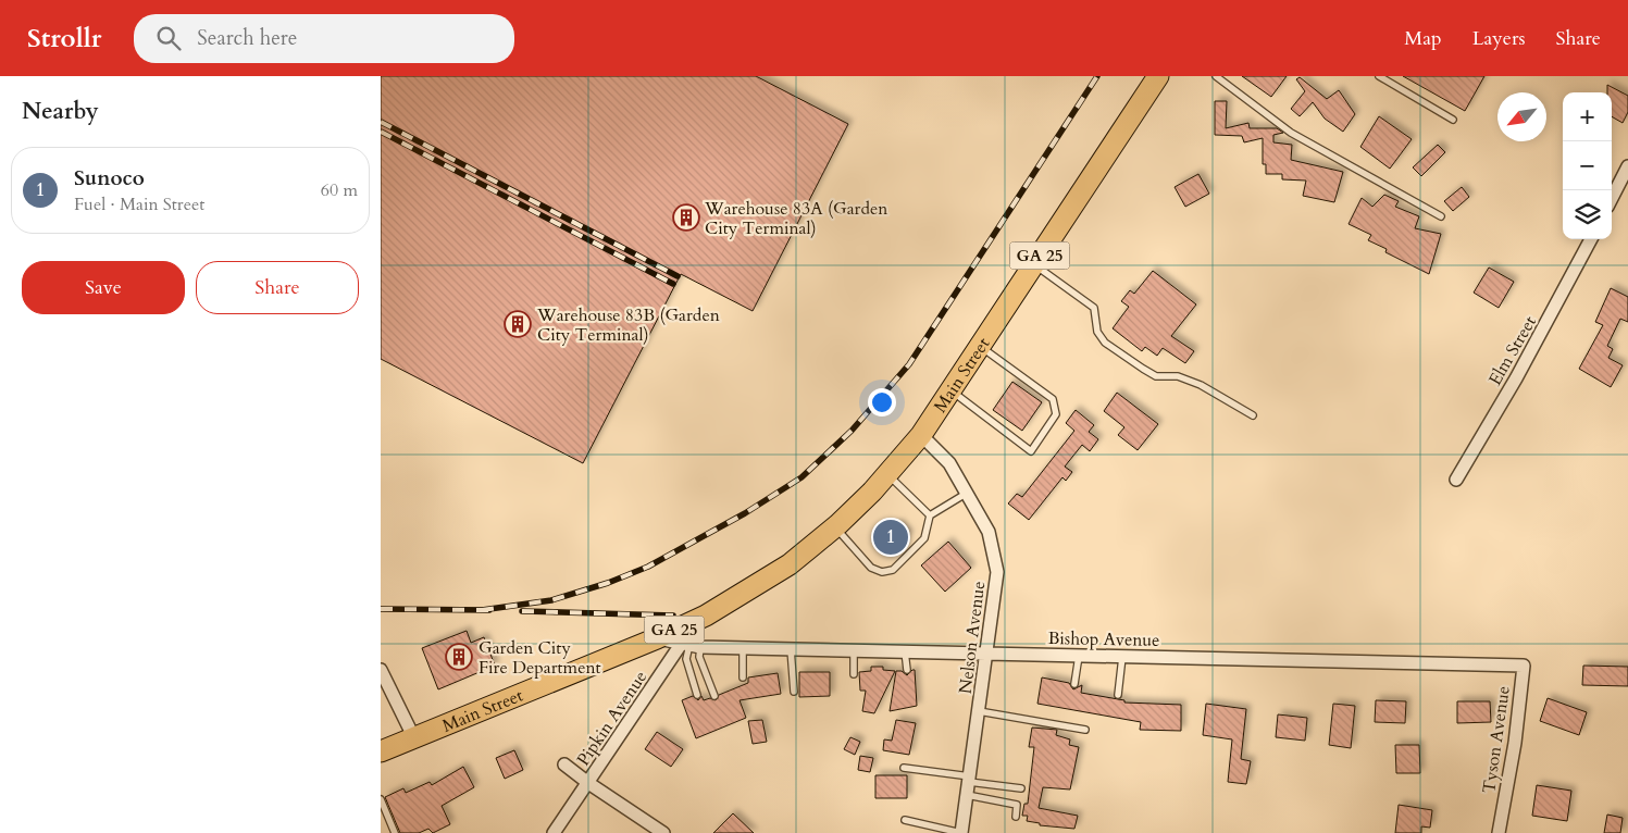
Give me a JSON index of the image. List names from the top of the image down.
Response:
{
  "streets": {
    "main road": ["GA 25", "Main Street"],
    "street": [
      "Elm Street",
      "Nelson Avenue",
      "Bishop Avenue",
      "Pipkin Avenue",
      "Tyson Avenue"
    ]
  },
  "crossings": [
    ["Main Street", "Nelson Avenue"],
    ["Main Street", "Bishop Avenue"],
    ["Main Street", "Pipkin Avenue"],
    ["Nelson Avenue", "Bishop Avenue"],
    ["Bishop Avenue", "Pipkin Avenue"],
    ["Bishop Avenue", "Tyson Avenue"]
  ],
  "places": {
    "building": ["Warehouse 83A (Garden City Terminal)", "Warehouse 83B (Garden City Terminal)", "Garden City Fire Department"]
  },
  "north": "bottom left",
  "page": {
    "header": "Strollr",
    "search": "Search here",
    "nav": ["Map", "Layers", "Share"],
    "heading": "Nearby",
    "map_buttons": ["+", "−"],
    "list": [
      {
        "mark": "1",
        "name": "Sunoco",
        "note": "Fuel · Main Street",
        "value": "60 m"
      }
    ],
    "buttons": ["Save", "Share"],
    "pins": "1"
  }
}
